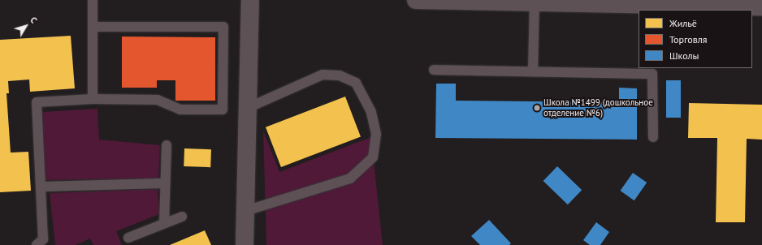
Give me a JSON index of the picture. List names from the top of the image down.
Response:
{
  "places": ["Школа №1499 (дошкольное отделение №6)"],
  "legend": ["Жильё", "Торговля", "Школы"],
  "north": "top right"
}
